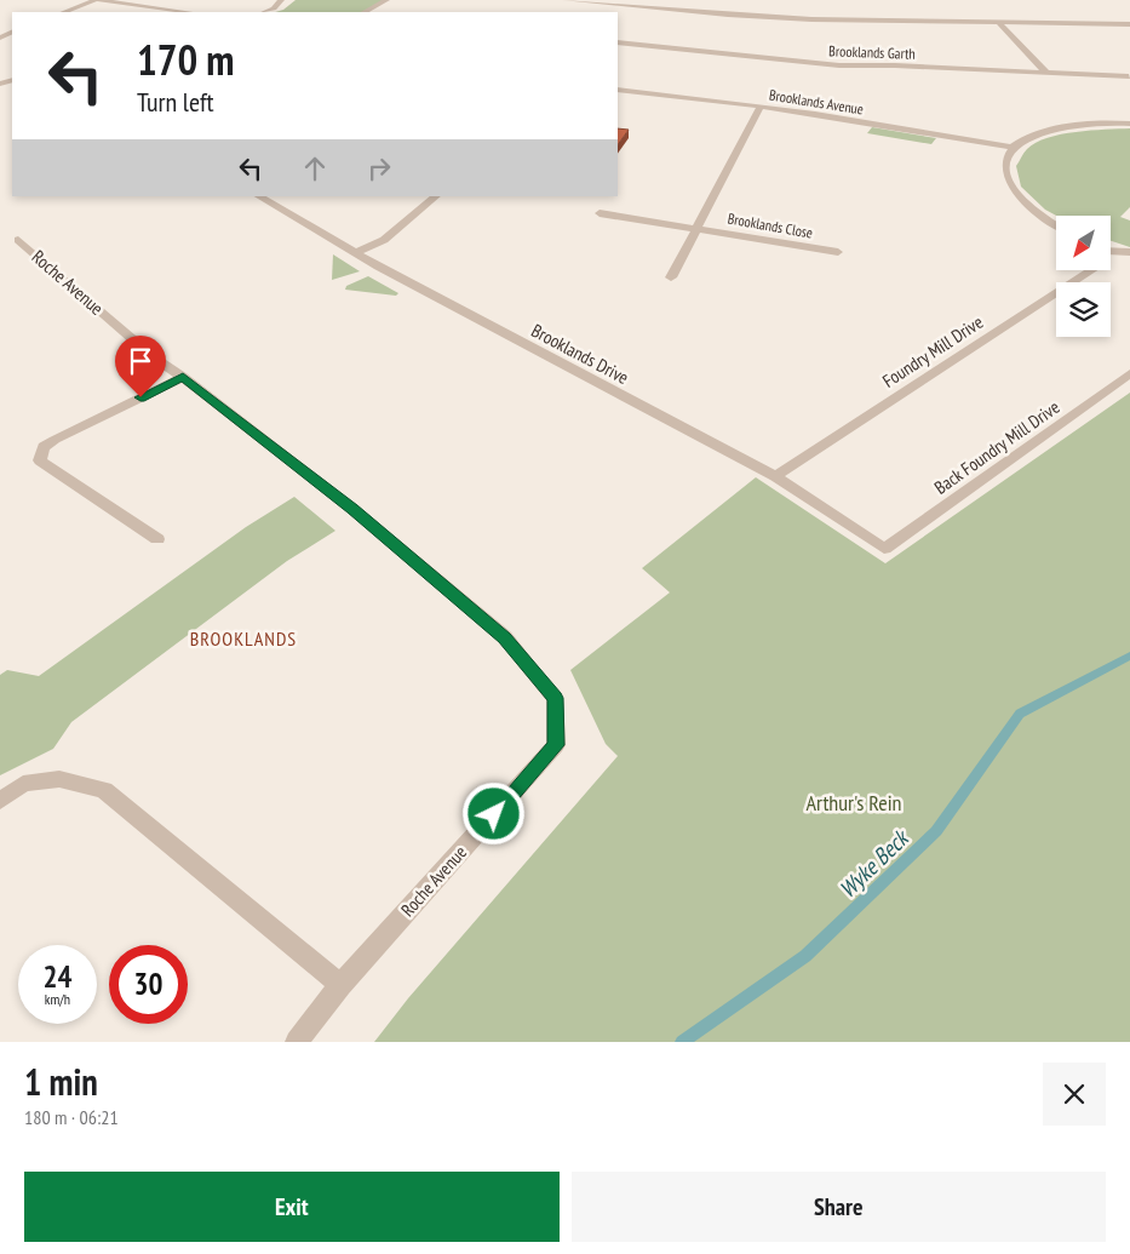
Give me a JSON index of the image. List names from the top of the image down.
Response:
{
  "streets": {
    "street": [
      "Brooklands Garth",
      "Brooklands Avenue",
      "Brooklands Close",
      "Roche Avenue",
      "Foundry Mill Drive",
      "Brooklands Drive",
      "Back Foundry Mill Drive"
    ]
  },
  "crossings": [
    ["Brooklands Avenue", "Brooklands Close"],
    ["Foundry Mill Drive", "Brooklands Drive"],
    ["Brooklands Drive", "Back Foundry Mill Drive"]
  ],
  "districts": ["BROOKLANDS"],
  "water": ["Wyke Beck"],
  "parks": ["Arthur's Rein"],
  "north": "bottom left",
  "page": {
    "turn": ["170 m", "Turn left"],
    "speed": "24 km/h",
    "limit": "30",
    "heading": ["1 min", "180 m · 06:21"],
    "buttons": ["Exit", "Share"]
  }
}
